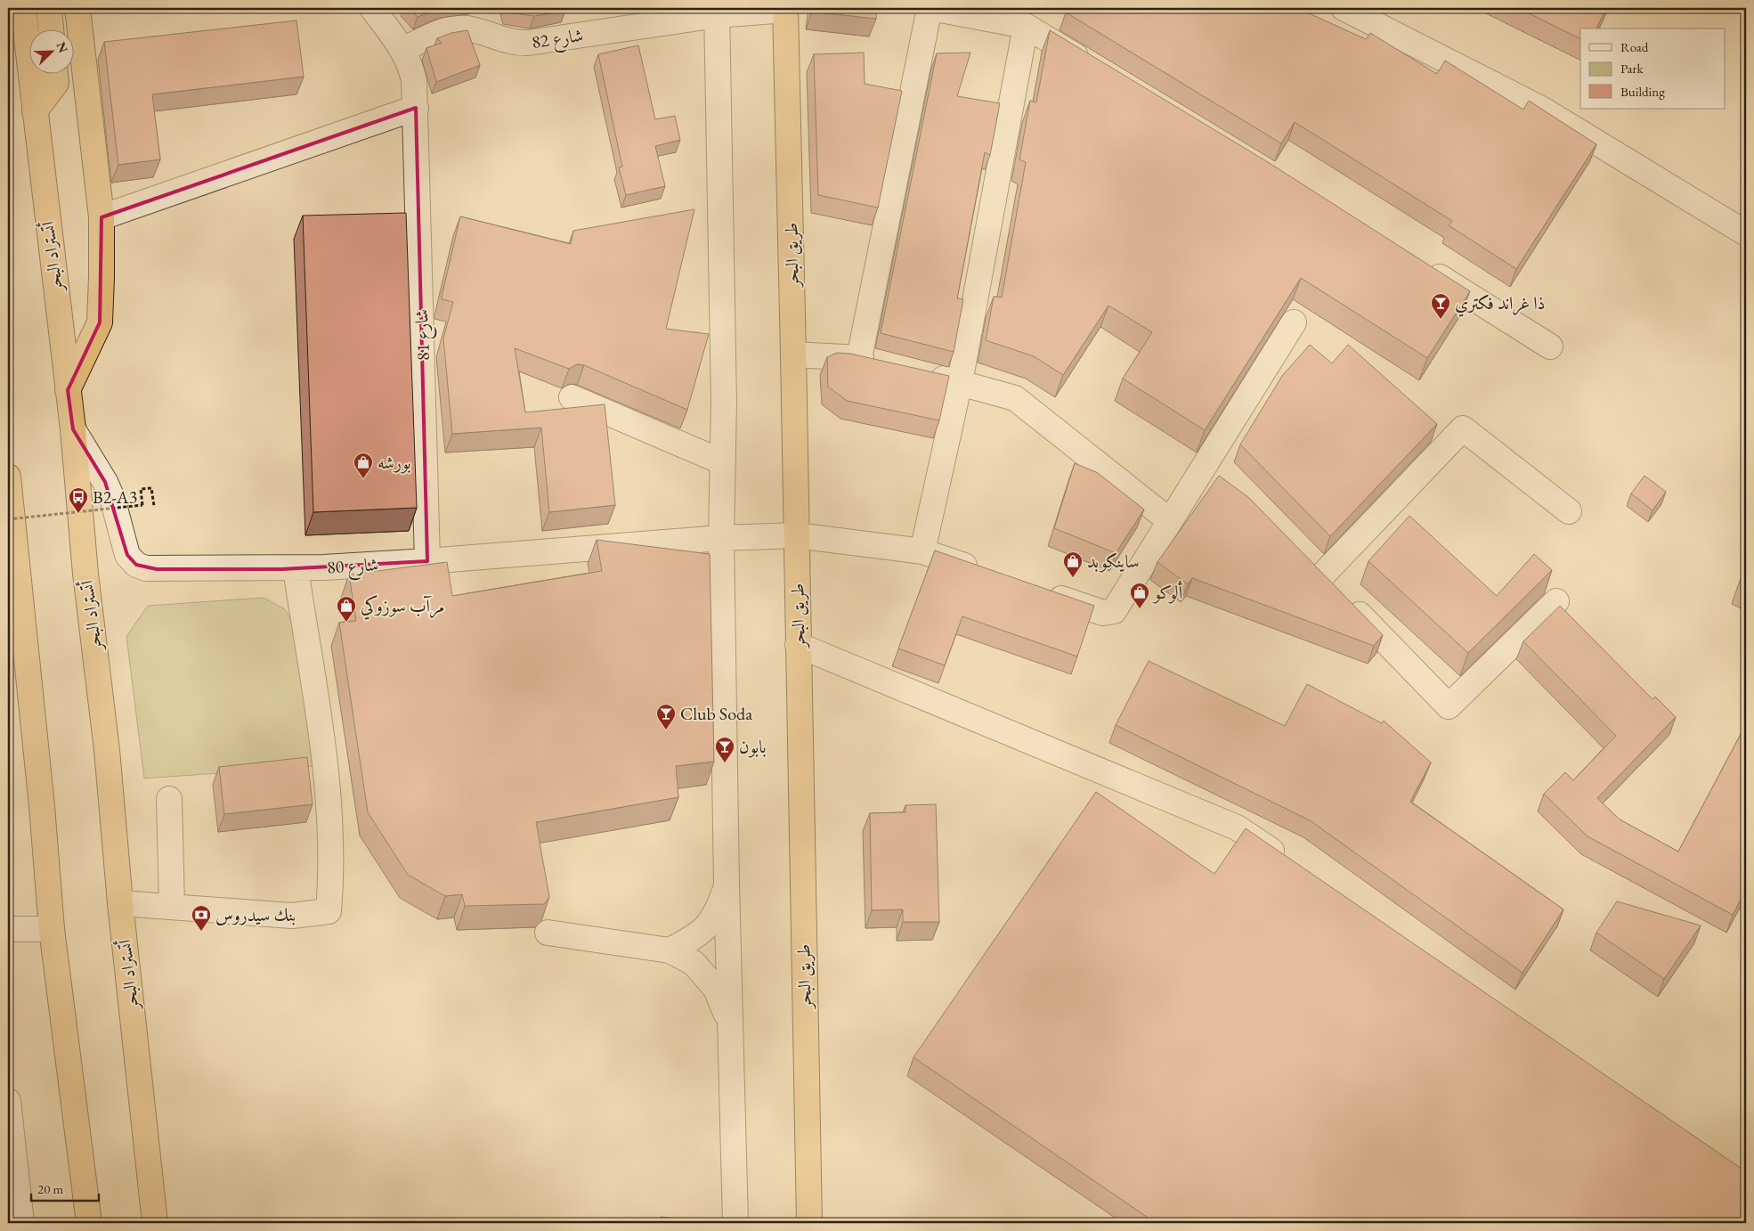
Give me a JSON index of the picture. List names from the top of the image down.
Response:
{
  "streets": {
    "highway": ["طريق البحر", "أتستراد البحر"],
    "street": ["شارع 82", "شارع 81", "شارع 80"]
  },
  "crossings": [
    ["شارع 82", "طريق البحر"],
    ["شارع 82", "شارع 81"],
    ["طريق البحر", "شارع 80"],
    ["أتستراد البحر", "شارع 80"],
    ["شارع 81", "شارع 80"]
  ],
  "places": {
    "bar": ["ذا غراند فكتري", "Club Soda", "بابون"],
    "shop": [
      "بورشه",
      "ساينكوبد",
      "ألوكو",
      "مرآب سوزوكي"
    ],
    "bus stop": ["B2-A3"],
    "bank": ["بنك سيدروس"]
  },
  "legend": ["Road", "Park", "Building"],
  "scale_bar": "20 m",
  "north": "top right"
}
